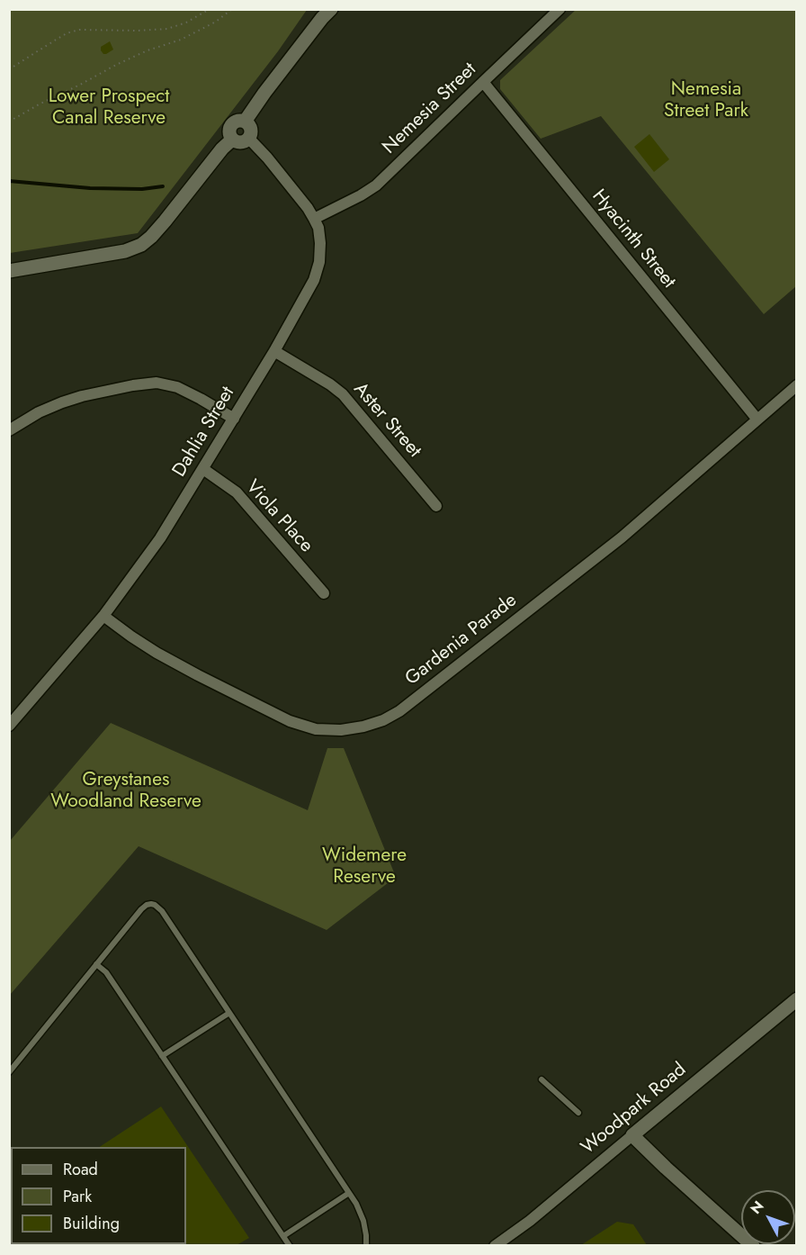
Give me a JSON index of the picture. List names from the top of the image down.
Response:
{
  "streets": {
    "street": [
      "Nemesia Street",
      "Hyacinth Street",
      "Aster Street",
      "Dahlia Street",
      "Viola Place",
      "Gardenia Parade",
      "Woodpark Road"
    ]
  },
  "crossings": [
    ["Nemesia Street", "Hyacinth Street"],
    ["Nemesia Street", "Dahlia Street"],
    ["Hyacinth Street", "Gardenia Parade"],
    ["Aster Street", "Dahlia Street"],
    ["Dahlia Street", "Viola Place"],
    ["Dahlia Street", "Gardenia Parade"]
  ],
  "parks": [
    "Nemesia Street Park",
    "Lower Prospect Canal Reserve",
    "Greystanes Woodland Reserve",
    "Widemere Reserve"
  ],
  "legend": ["Road", "Park", "Building"],
  "north": "top left"
}
